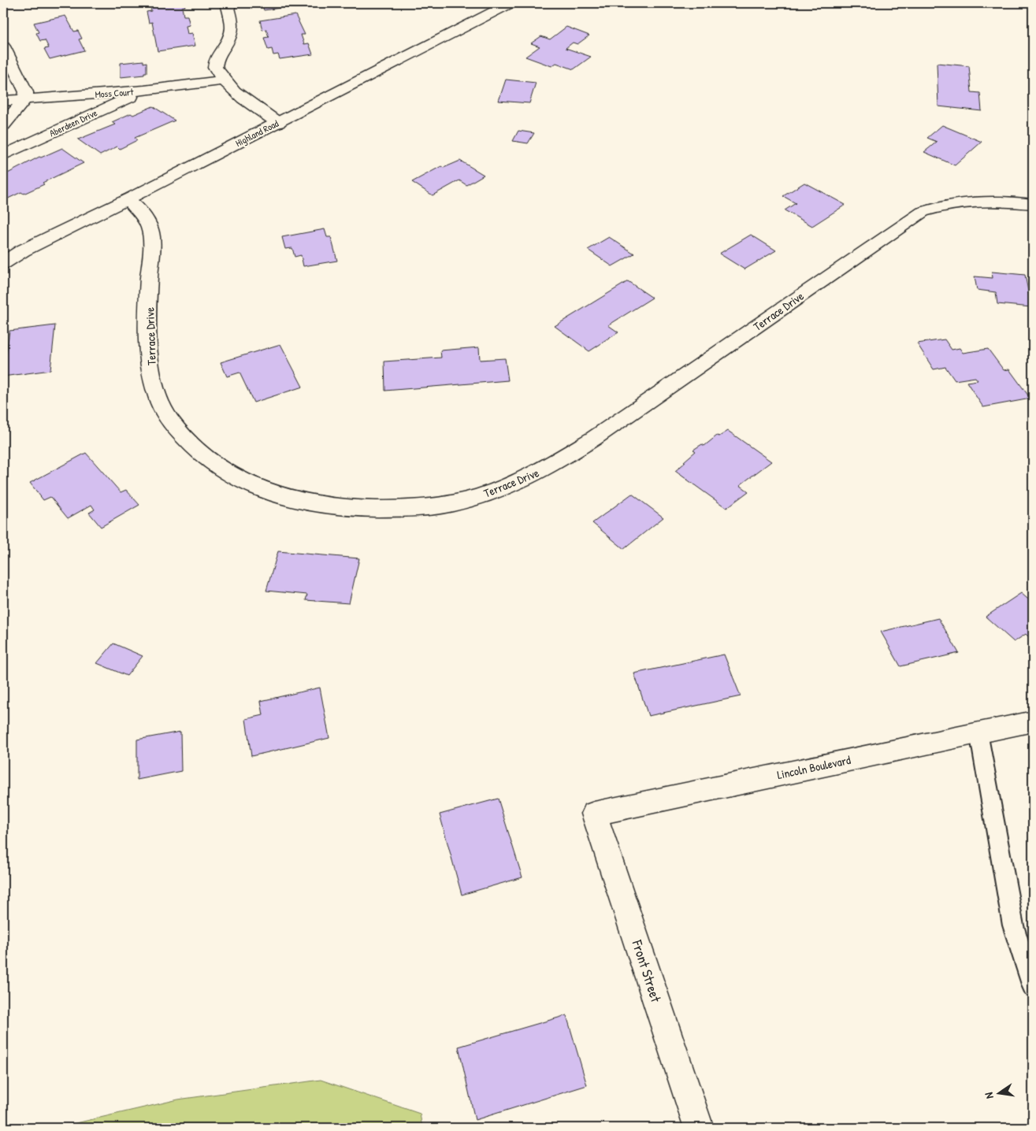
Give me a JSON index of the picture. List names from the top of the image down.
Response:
{
  "streets": {
    "street": [
      "Moss Court",
      "Aberdeen Drive",
      "Highland Road",
      "Terrace Drive",
      "Lincoln Boulevard",
      "Front Street"
    ]
  },
  "crossings": [
    ["Moss Court", "Aberdeen Drive"],
    ["Highland Road", "Terrace Drive"],
    ["Lincoln Boulevard", "Front Street"]
  ],
  "north": "left"
}
